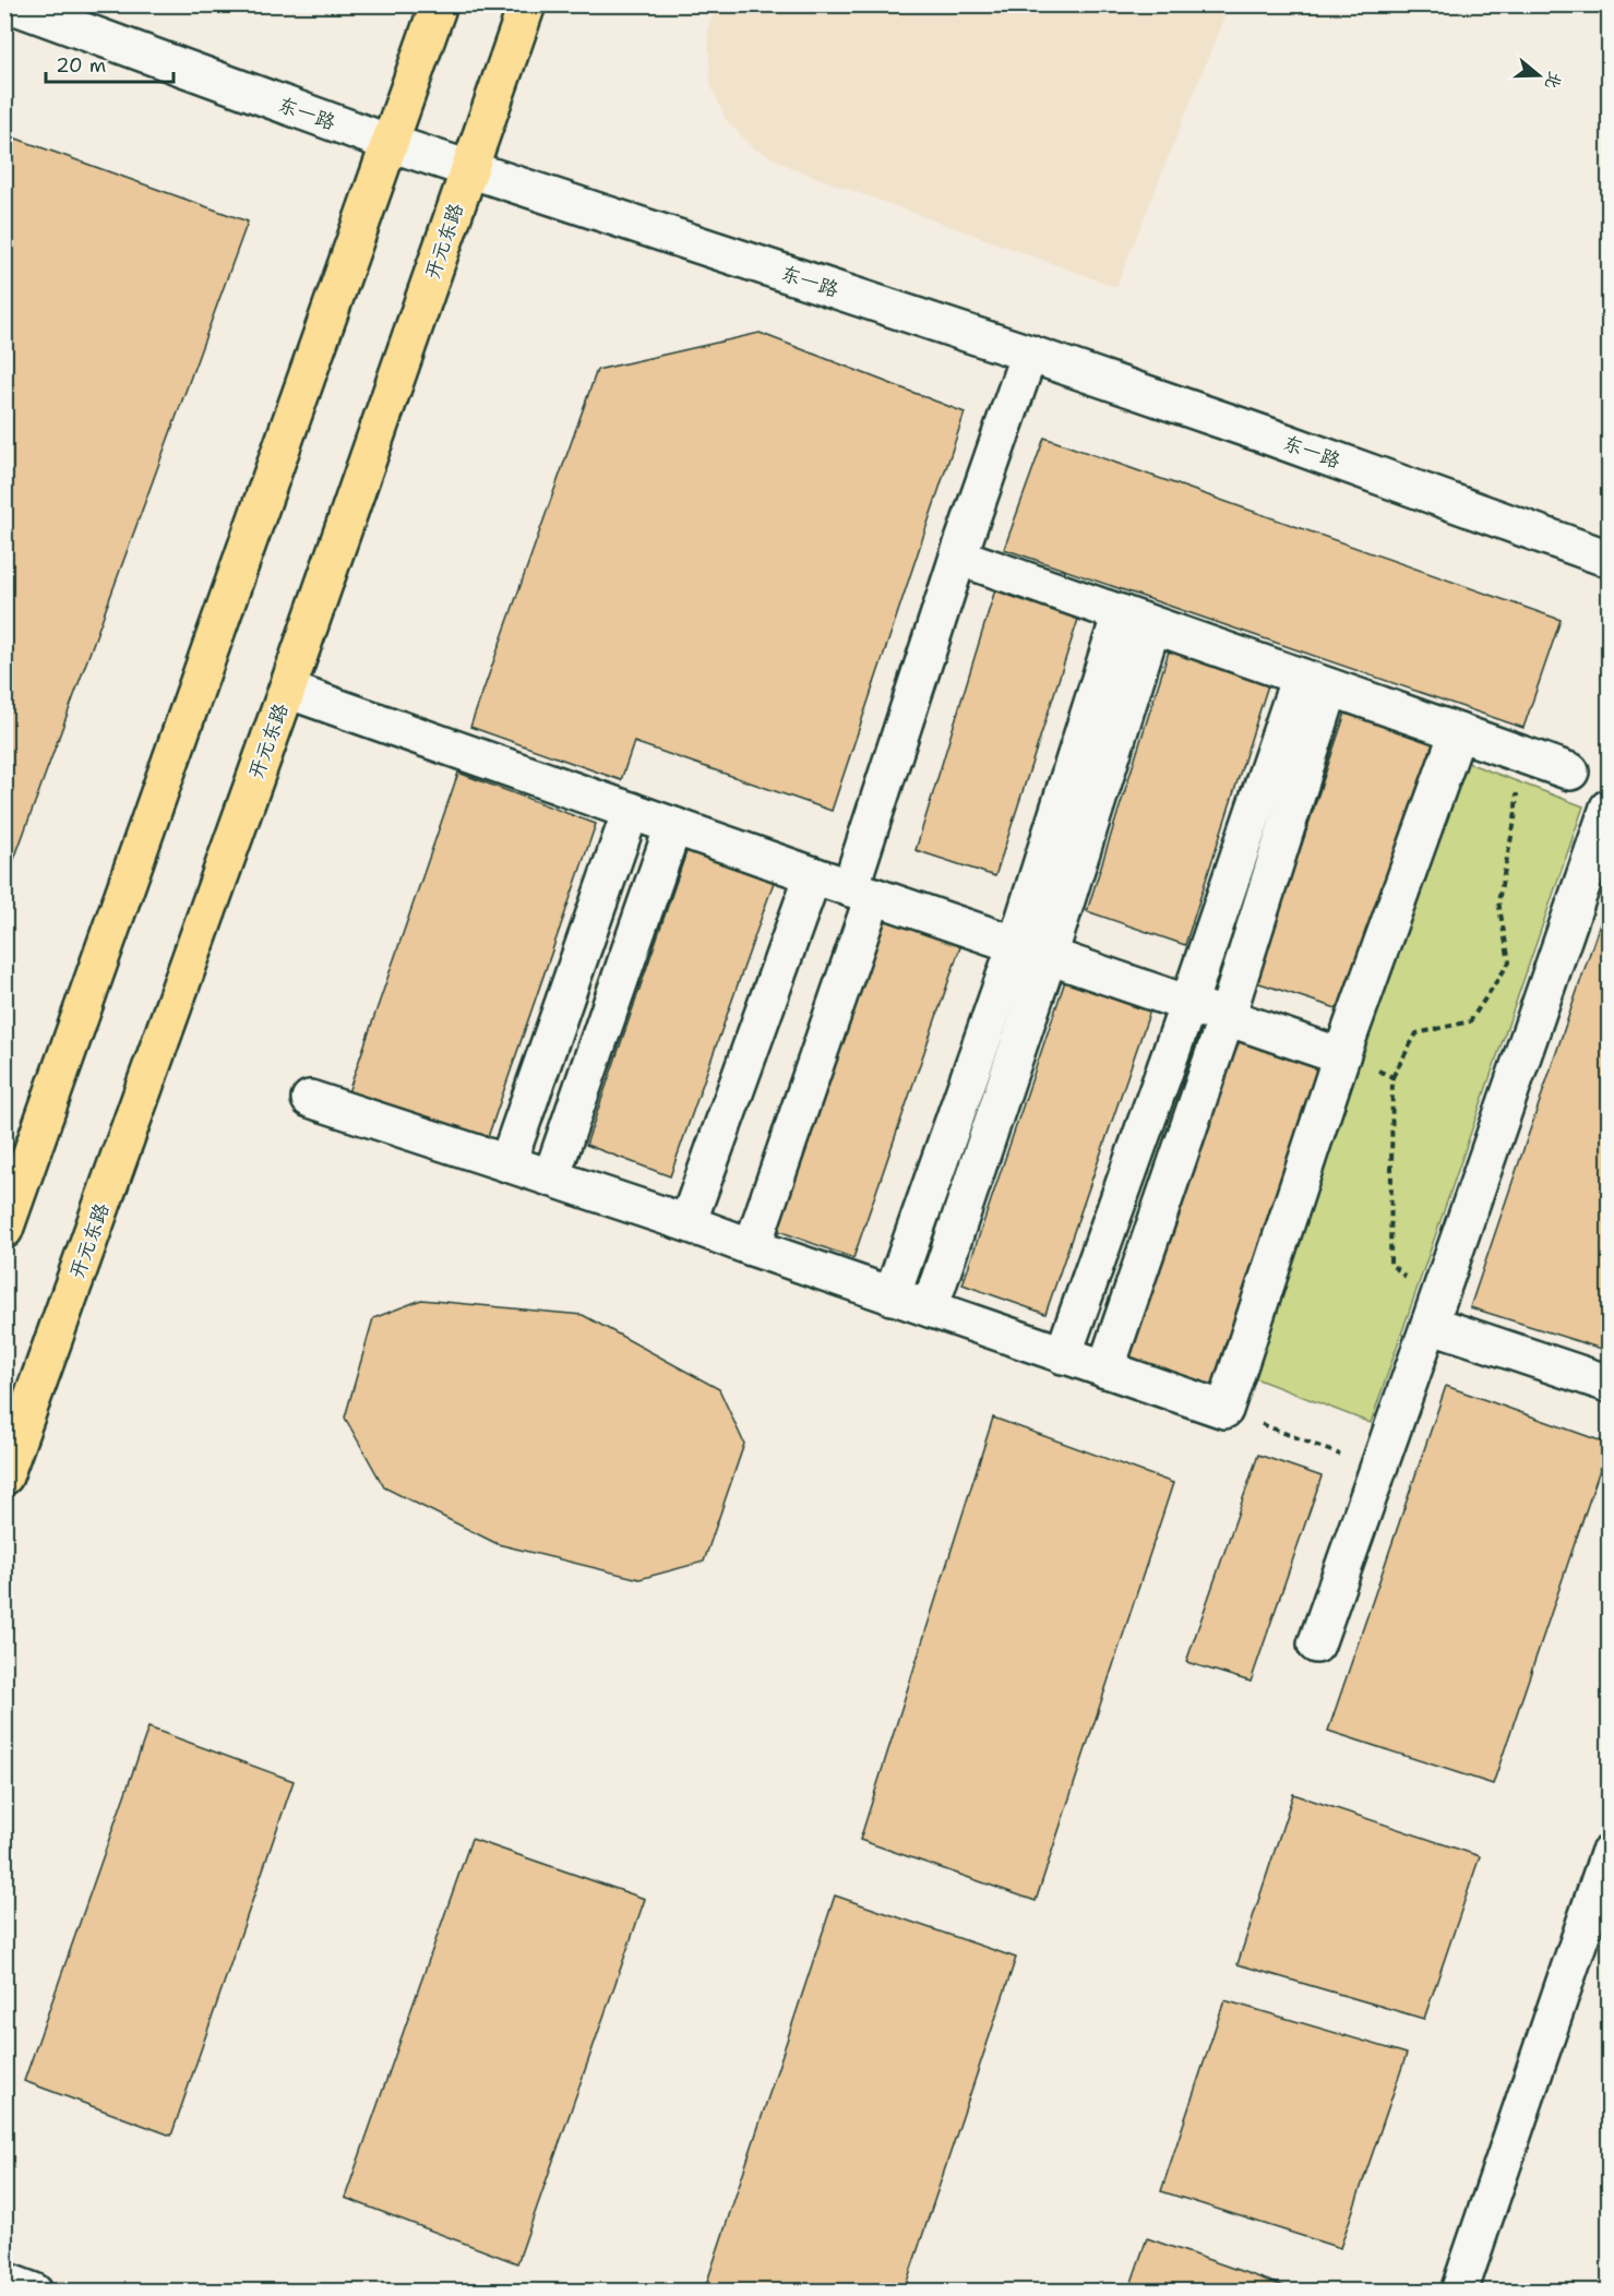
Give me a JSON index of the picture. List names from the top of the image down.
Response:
{
  "streets": {
    "main road": ["开元东路"],
    "street": ["东一路"]
  },
  "crossings": [
    ["东一路", "开元东路"]
  ],
  "scale_bar": "20 m",
  "north": "right"
}
